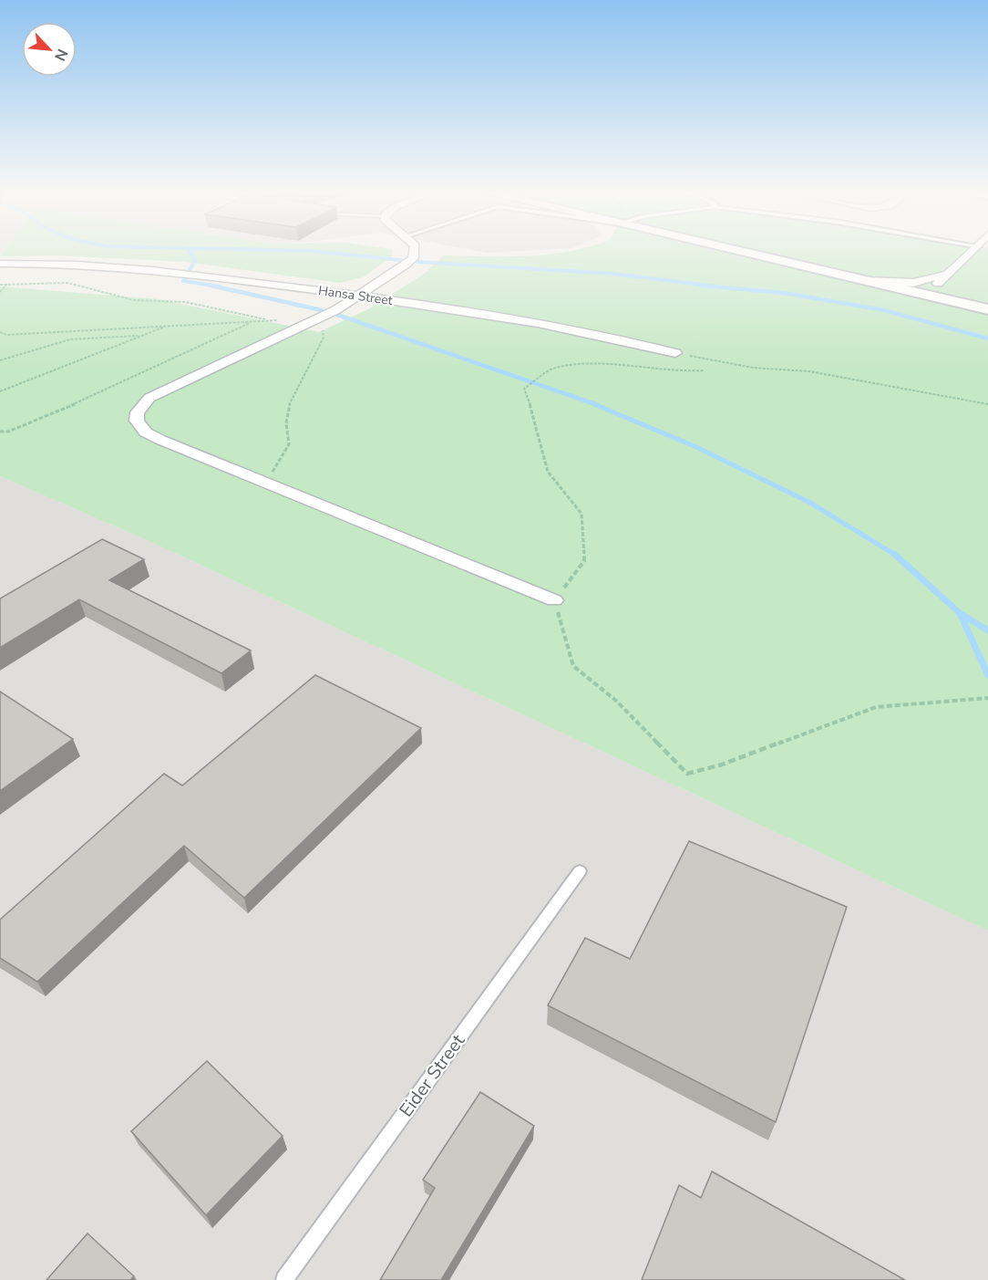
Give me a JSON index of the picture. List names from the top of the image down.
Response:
{
  "streets": {
    "street": ["Hansa Street"],
    "lane": ["Eider Street"]
  },
  "north": "bottom right"
}
